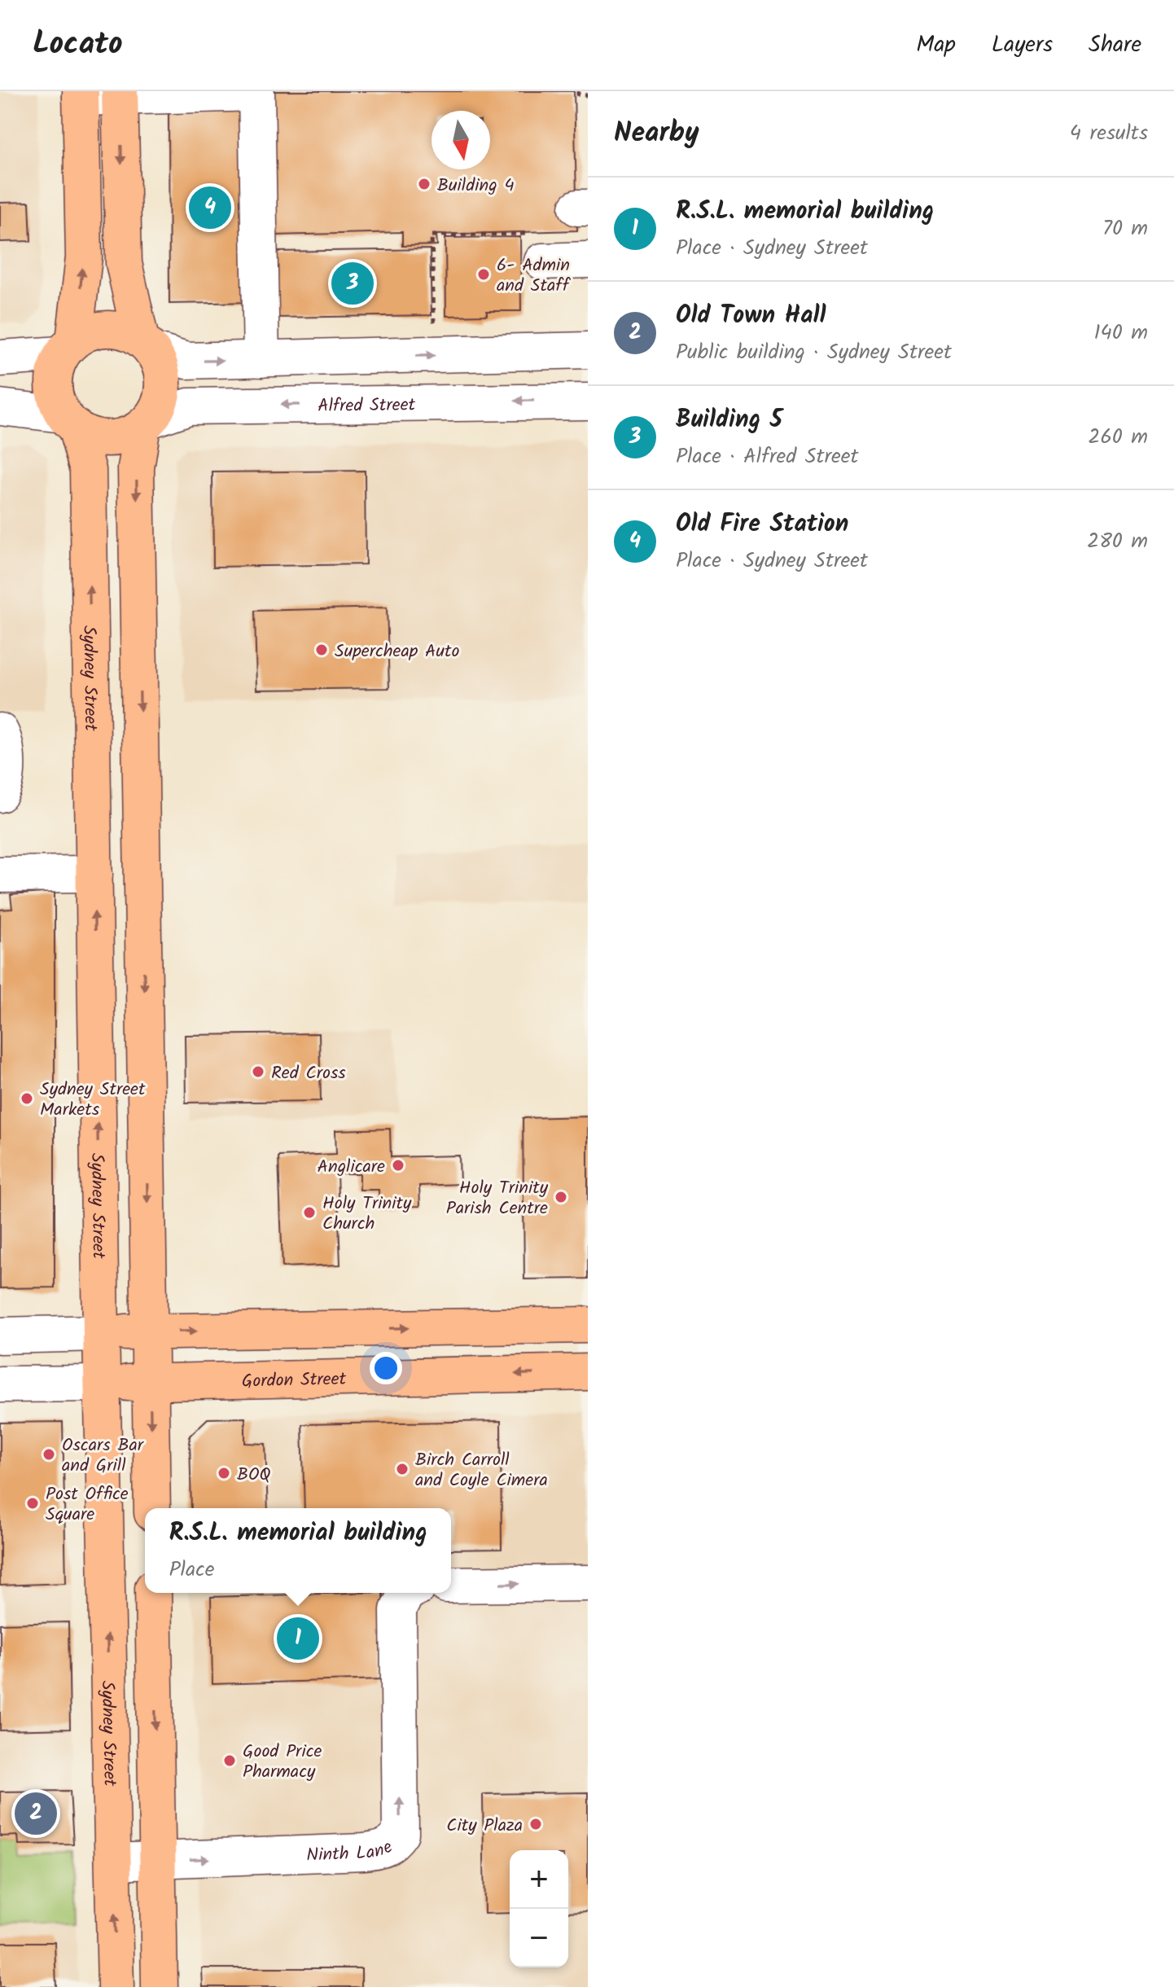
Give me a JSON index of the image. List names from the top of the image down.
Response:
{
  "streets": {
    "main road": ["Sydney Street", "Gordon Street"],
    "street": ["Alfred Street", "Ninth Lane"]
  },
  "crossings": [
    ["Alfred Street", "Sydney Street"],
    ["Sydney Street", "Gordon Street"],
    ["Sydney Street", "Ninth Lane"]
  ],
  "places": [
    "Building 4",
    "6- Admin and Staff",
    "Supercheap Auto",
    "Red Cross",
    "Sydney Street Markets",
    "Anglicare",
    "Holy Trinity Parish Centre",
    "Holy Trinity Church",
    "Oscars Bar and Grill",
    "Birch Carroll and Coyle Cimera",
    "BOQ",
    "Post Office Square",
    "Good Price Pharmacy",
    "City Plaza"
  ],
  "north": "bottom",
  "page": {
    "header": "Locato",
    "nav": ["Map", "Layers", "Share"],
    "heading": ["Nearby", "4 results"],
    "list": [
      {
        "mark": "1",
        "name": "R.S.L. memorial building",
        "note": "Place · Sydney Street",
        "value": "70 m"
      },
      {
        "mark": "2",
        "name": "Old Town Hall",
        "note": "Public building · Sydney Street",
        "value": "140 m"
      },
      {
        "mark": "3",
        "name": "Building 5",
        "note": "Place · Alfred Street",
        "value": "260 m"
      },
      {
        "mark": "4",
        "name": "Old Fire Station",
        "note": "Place · Sydney Street",
        "value": "280 m"
      }
    ],
    "pins": [
      "4",
      "3",
      "1",
      "2"
    ],
    "popup": ["R.S.L. memorial building", "Place"],
    "map_buttons": ["+", "−"]
  }
}
